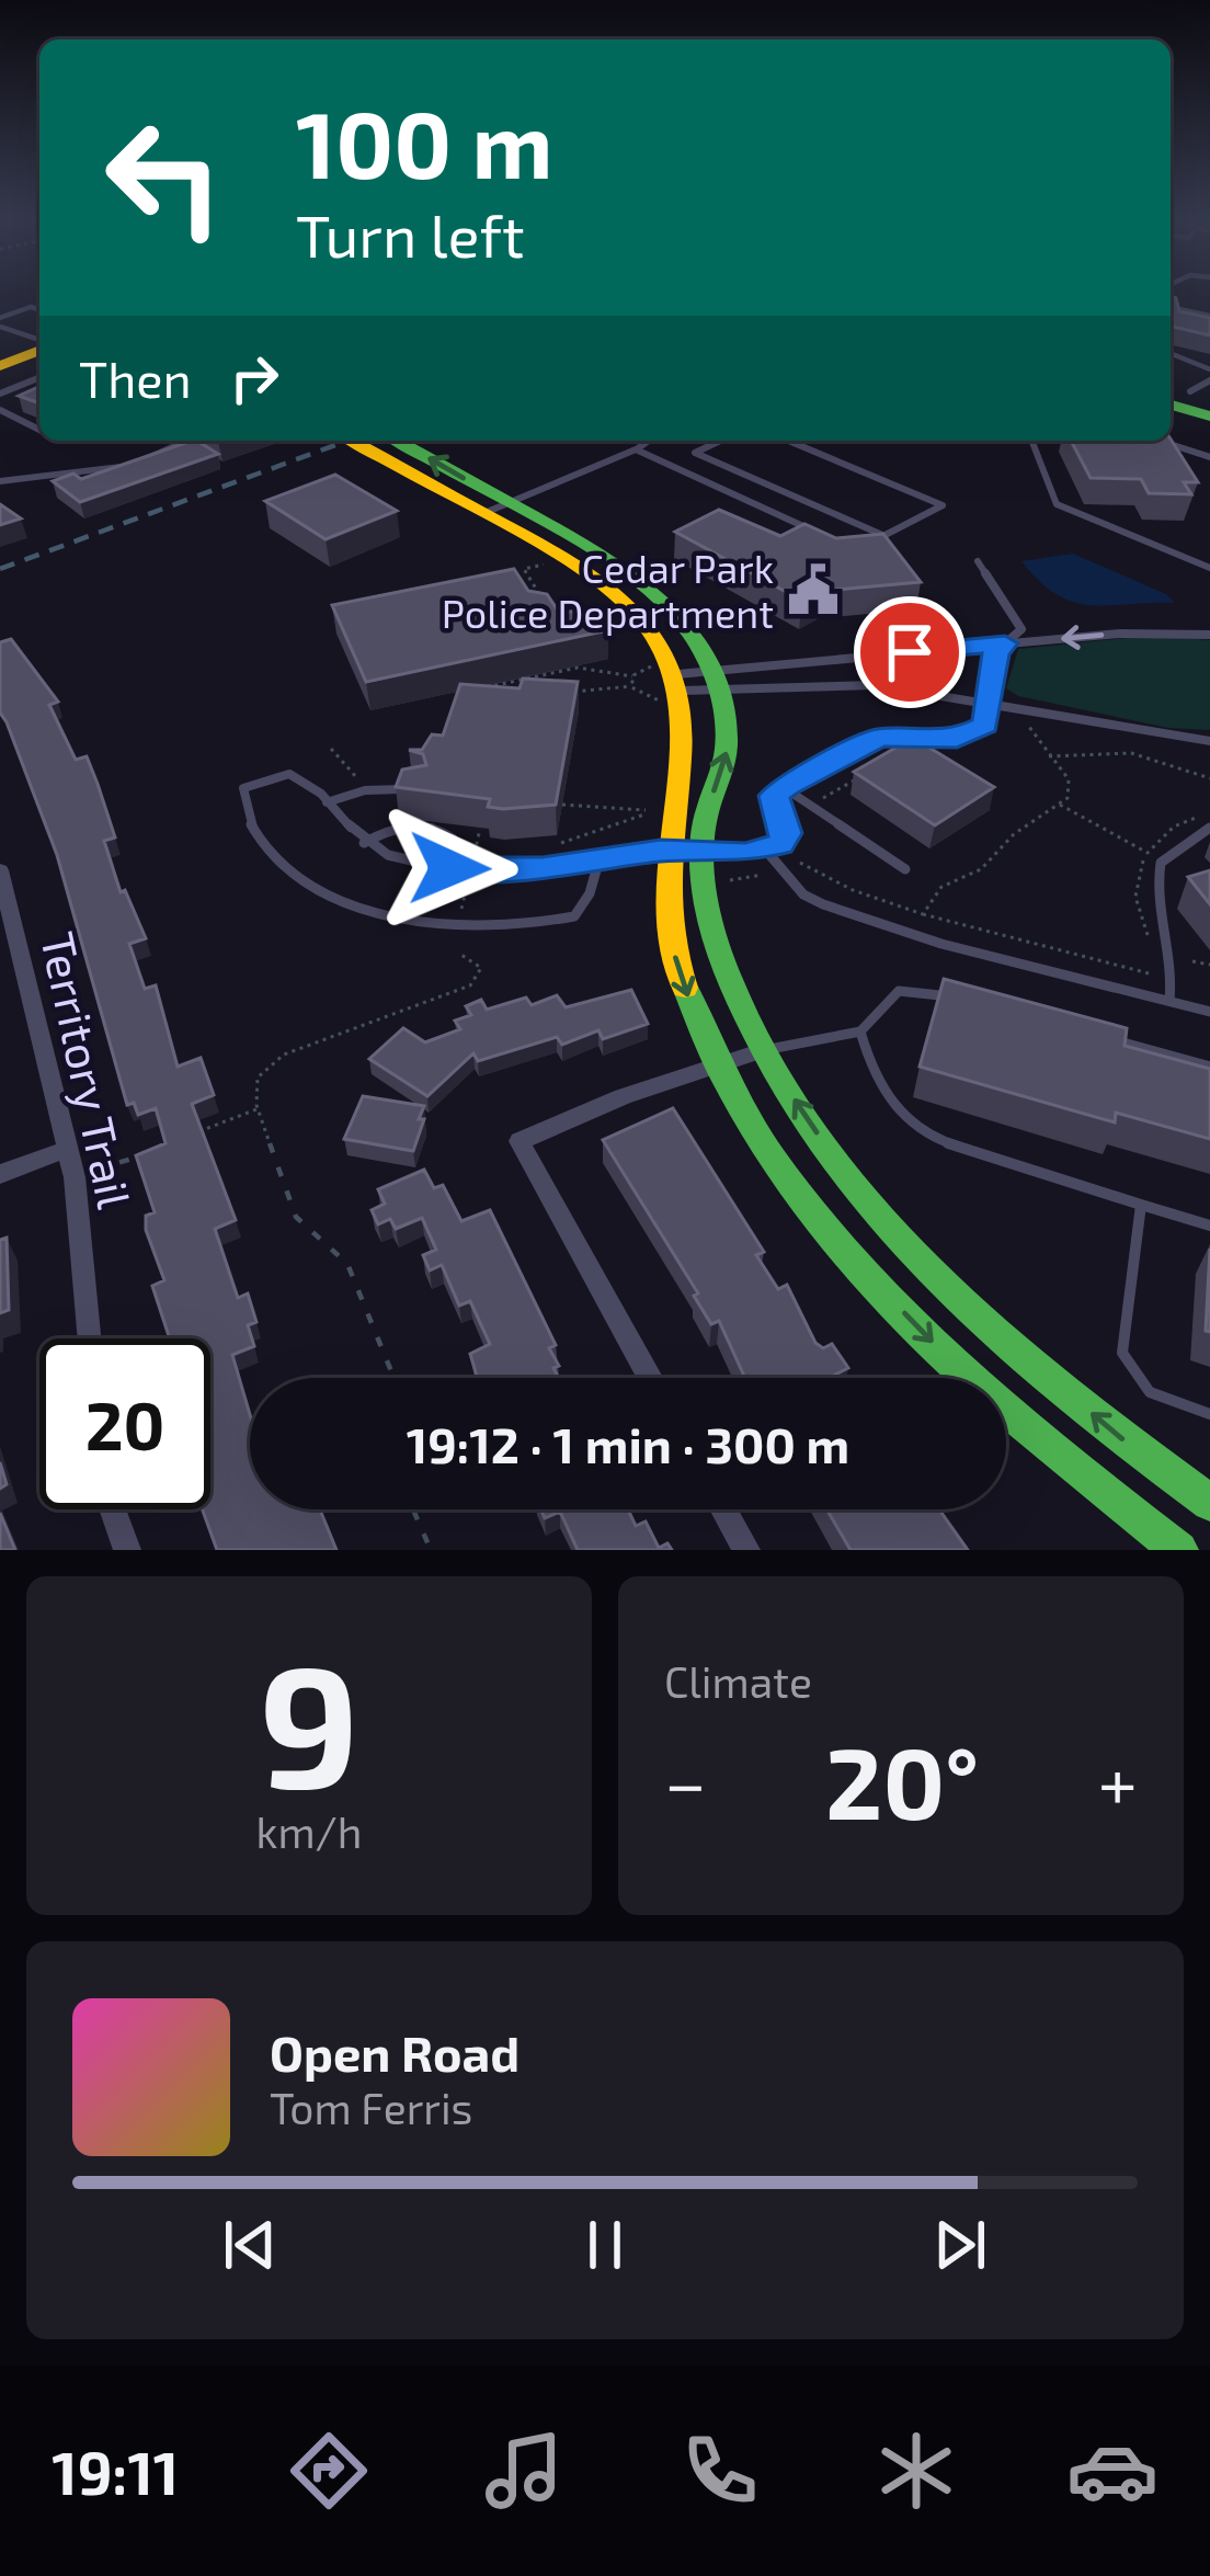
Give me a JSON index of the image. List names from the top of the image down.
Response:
{
  "streets": {
    "street": ["Territory Trail"]
  },
  "places": {
    "public building": ["Cedar Park Police Department"]
  },
  "page": {
    "turn": ["100 m", "Turn left"],
    "then": "Then",
    "limit": "20",
    "trip": "19:12 · 1 min · 300 m",
    "tile": [
      ["9", "km/h"],
      "Climate"
    ],
    "heat": ["−", "20°", "+"],
    "song": ["Open Road", "Tom Ferris"],
    "tabs": "19:11"
  }
}
